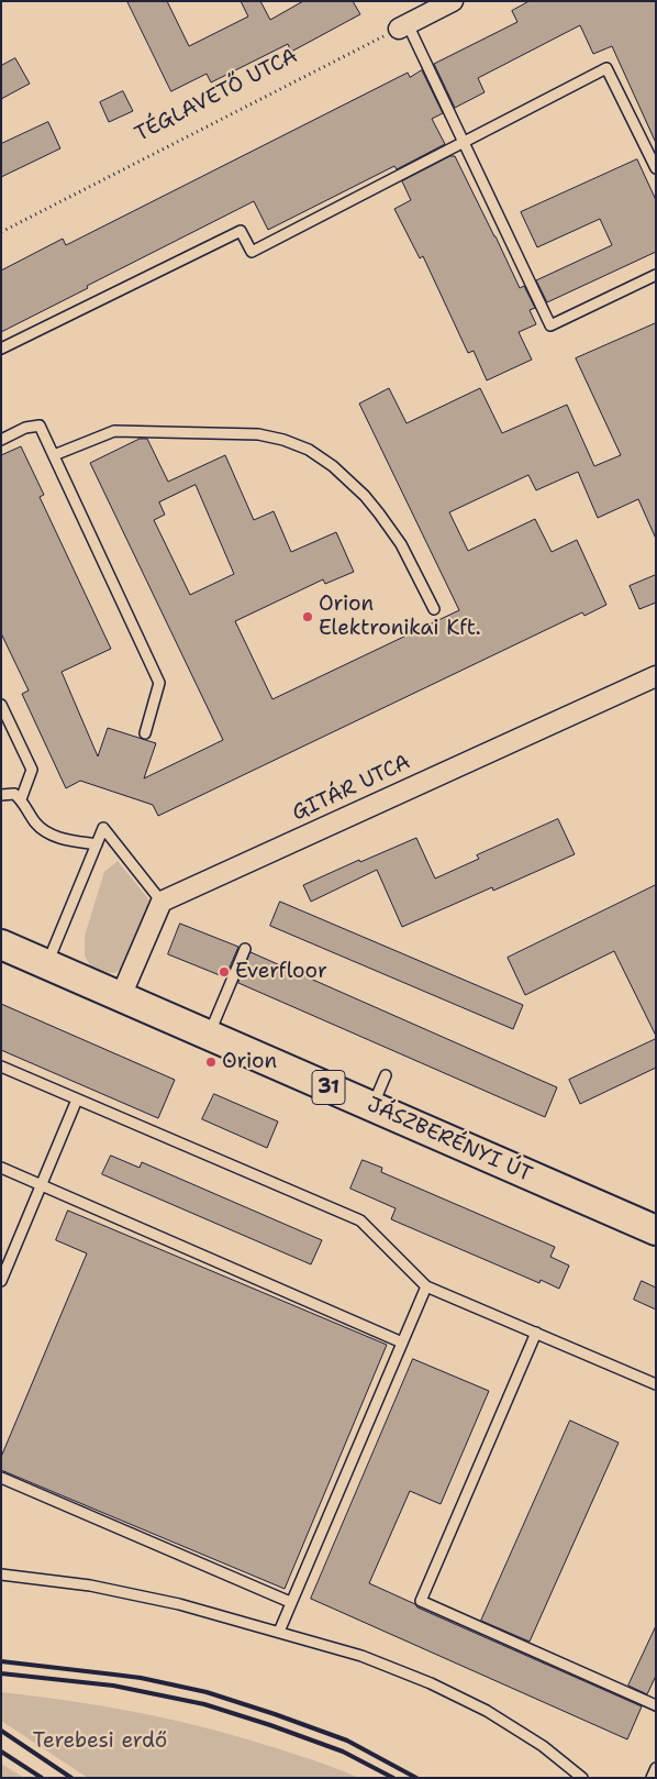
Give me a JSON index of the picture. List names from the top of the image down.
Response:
{
  "streets": {
    "main road": ["31", "JÁSZBERÉNYI ÚT"],
    "street": ["GITÁR UTCA"],
    "path": ["TÉGLAVETŐ UTCA"]
  },
  "parks": ["Terebesi erdő"],
  "places": ["Orion Elektronikai Kft.", "Everfloor", "Orion"]
}
